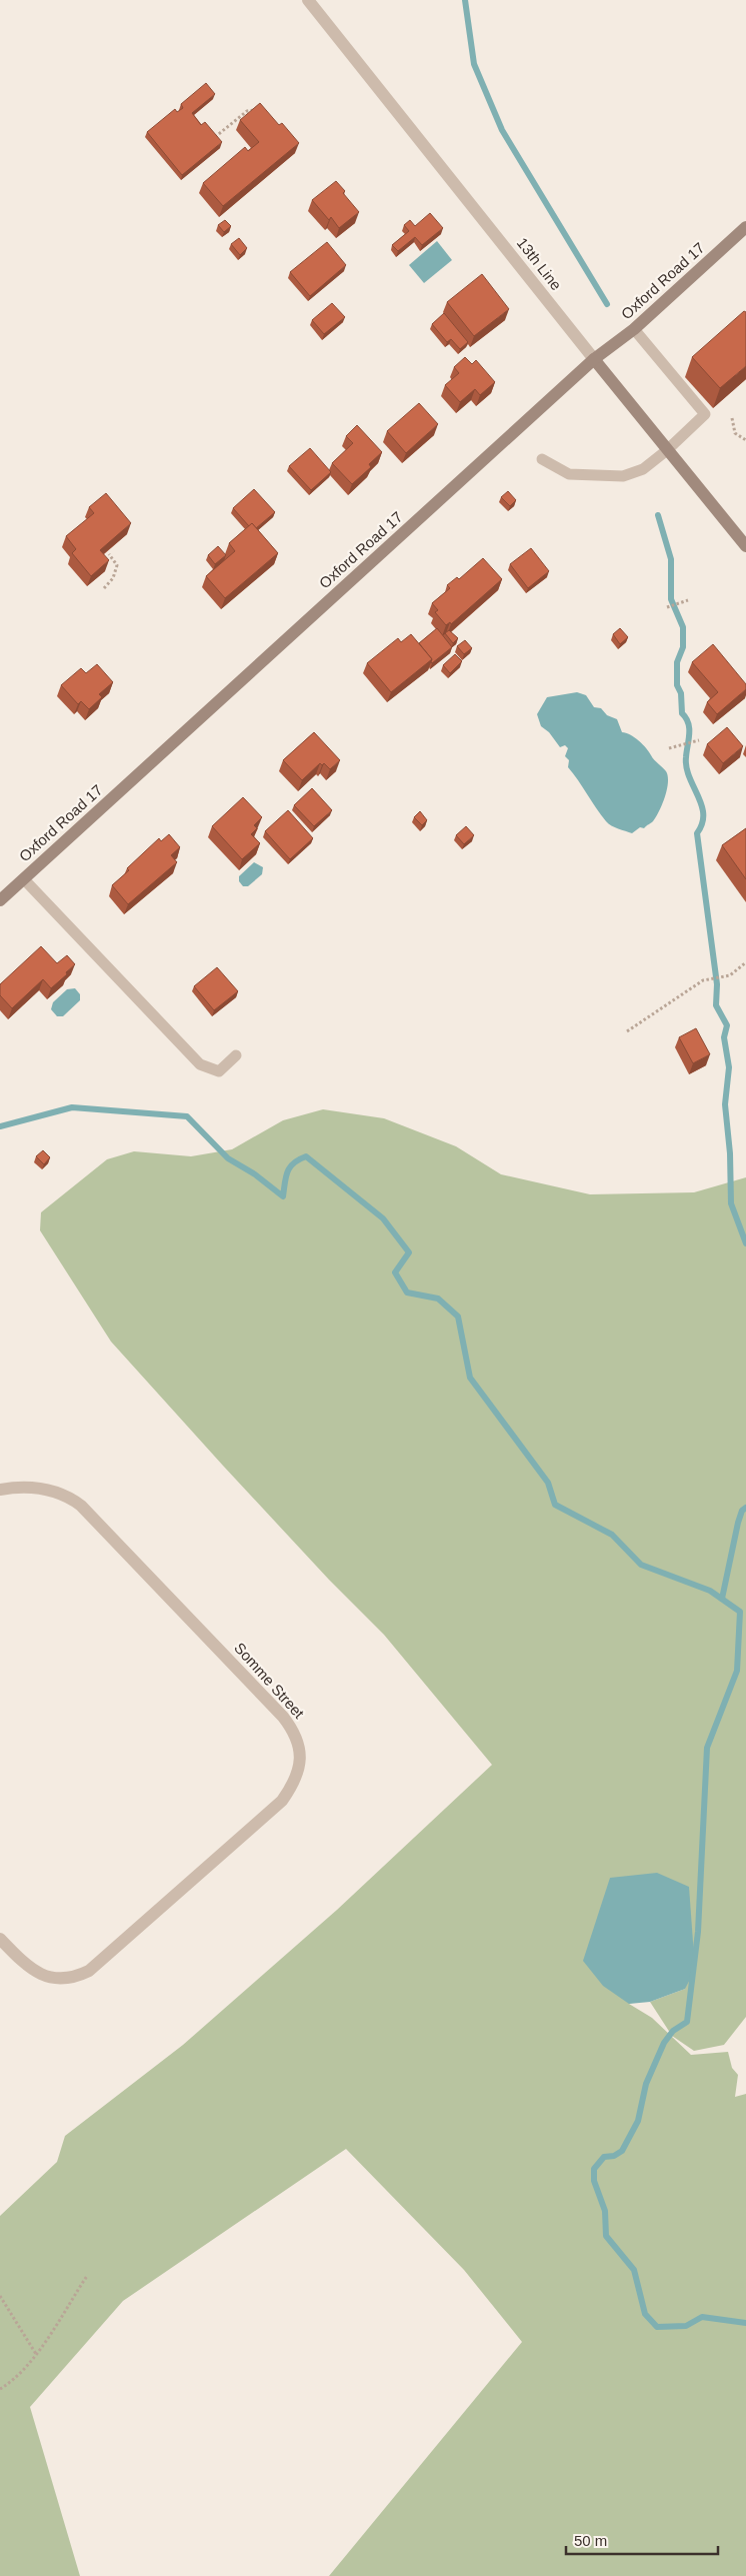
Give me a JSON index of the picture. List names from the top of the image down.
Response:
{
  "streets": {
    "main road": ["13th Line", "Oxford Road 17"],
    "street": ["Somme Street"]
  },
  "crossings": [
    ["13th Line", "Oxford Road 17"]
  ],
  "scale_bar": "50 m"
}
